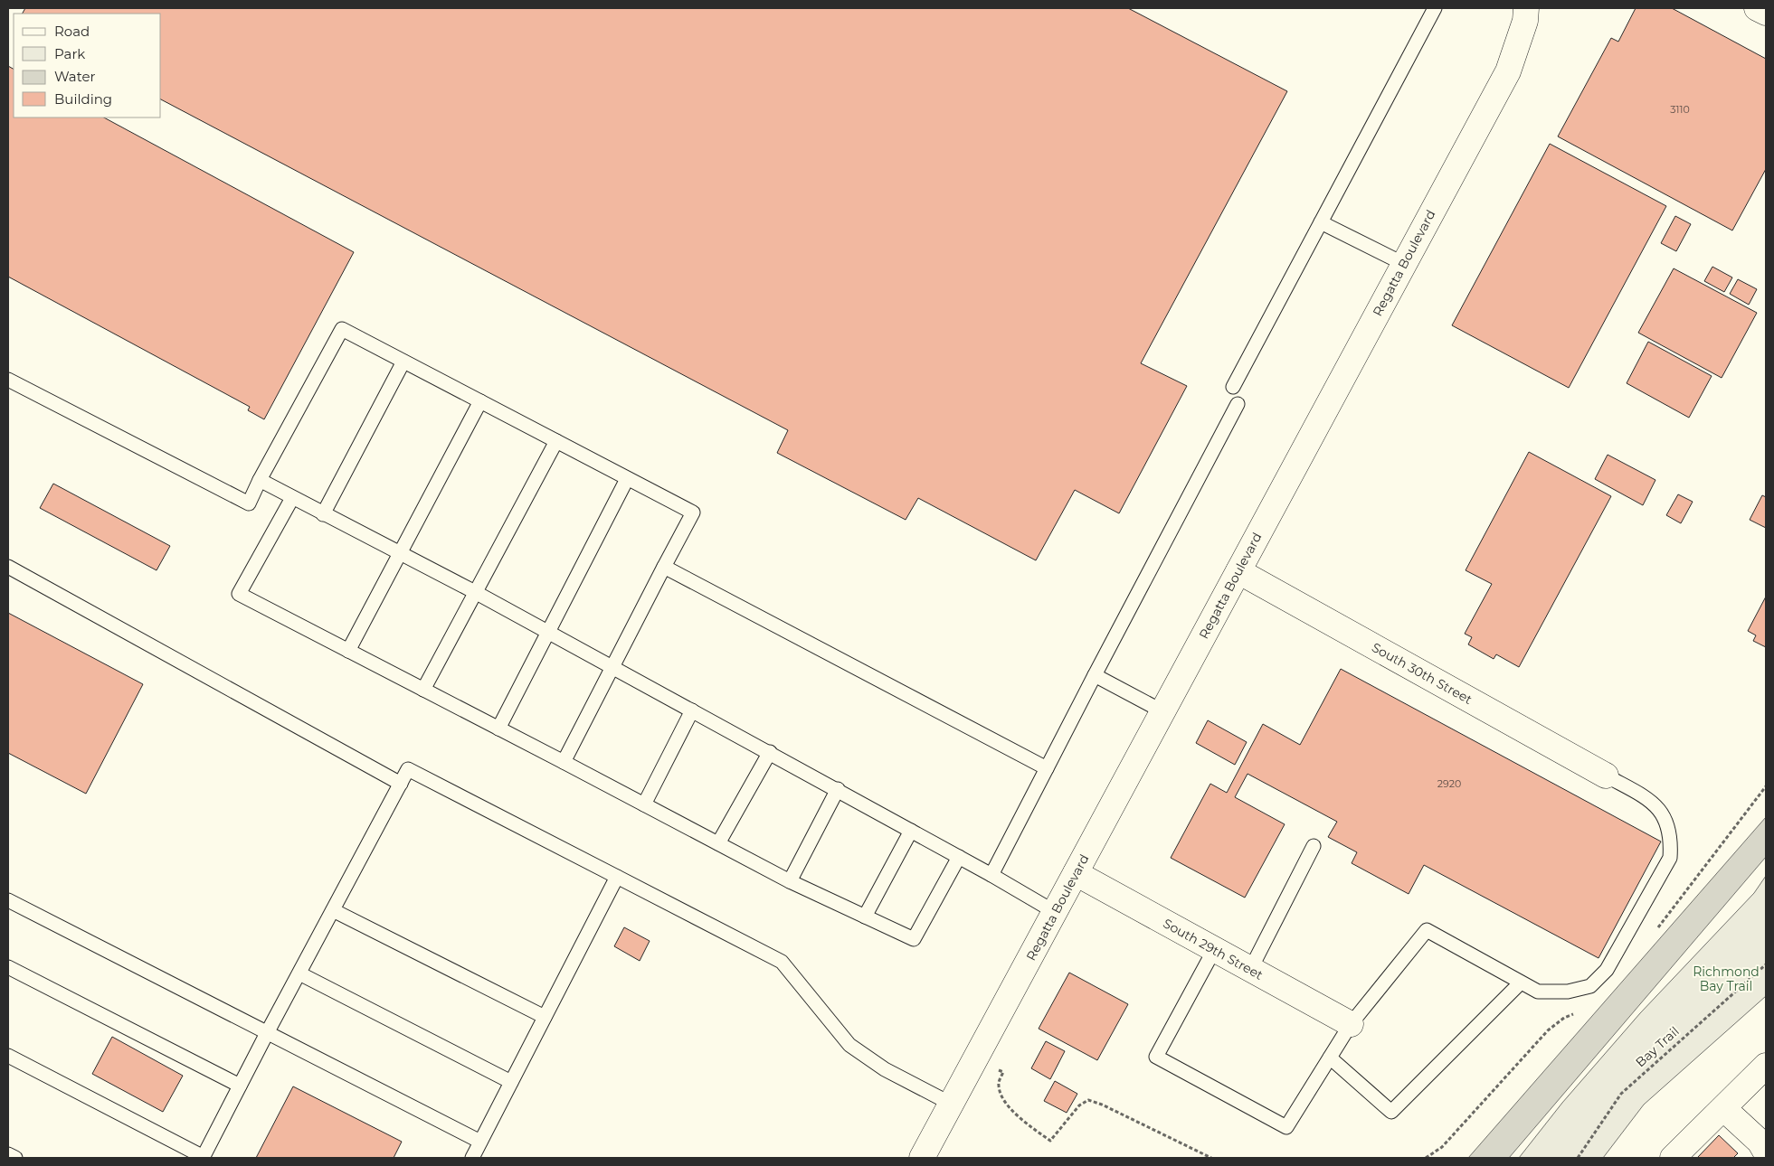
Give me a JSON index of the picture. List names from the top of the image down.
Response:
{
  "streets": {
    "street": ["Regatta Boulevard", "South 30th Street", "South 29th Street"],
    "path": ["Bay Trail"]
  },
  "crossings": [
    ["Regatta Boulevard", "South 30th Street"],
    ["Regatta Boulevard", "South 29th Street"]
  ],
  "parks": ["Richmond Bay Trail"],
  "house_numbers": ["3110", "2920"],
  "legend": [
    "Road",
    "Park",
    "Water",
    "Building"
  ]
}
